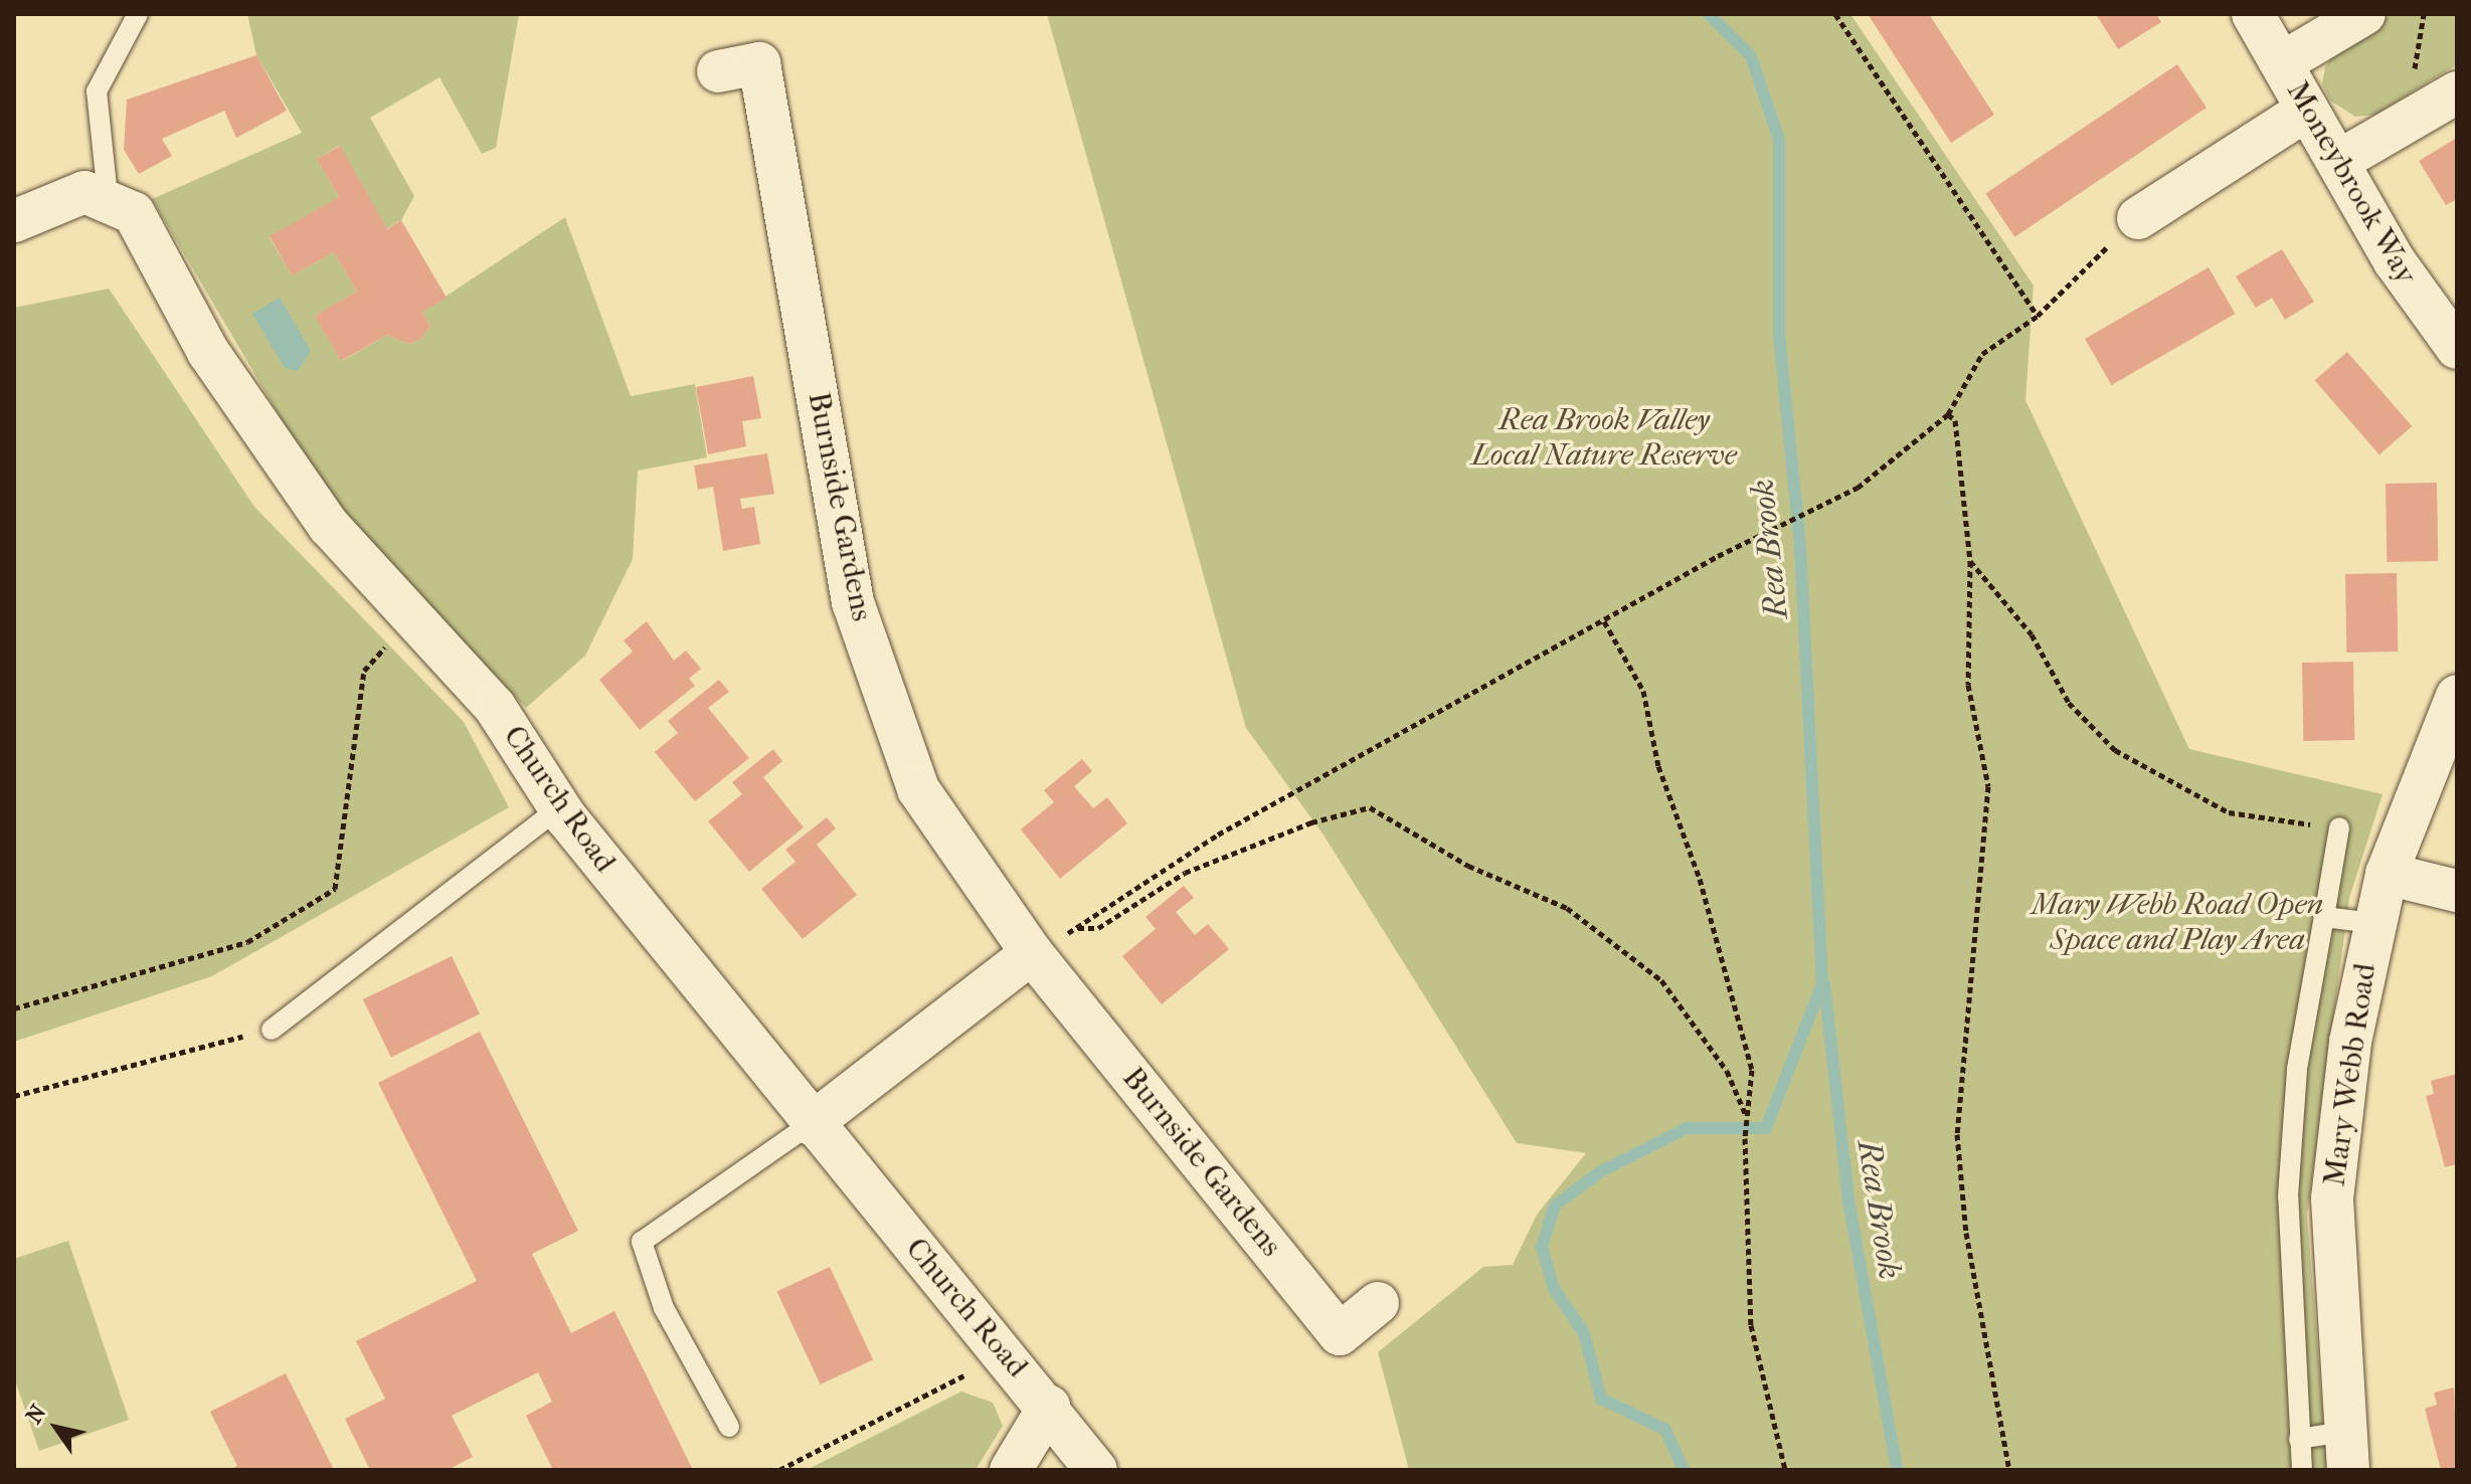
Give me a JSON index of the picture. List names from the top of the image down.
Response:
{
  "streets": {
    "street": [
      "Moneybrook Way",
      "Burnside Gardens",
      "Church Road",
      "Mary Webb Road"
    ]
  },
  "water": ["Rea Brook"],
  "parks": ["Rea Brook Valley Local Nature Reserve", "Mary Webb Road Open Space and Play Area"],
  "north": "top left"
}
